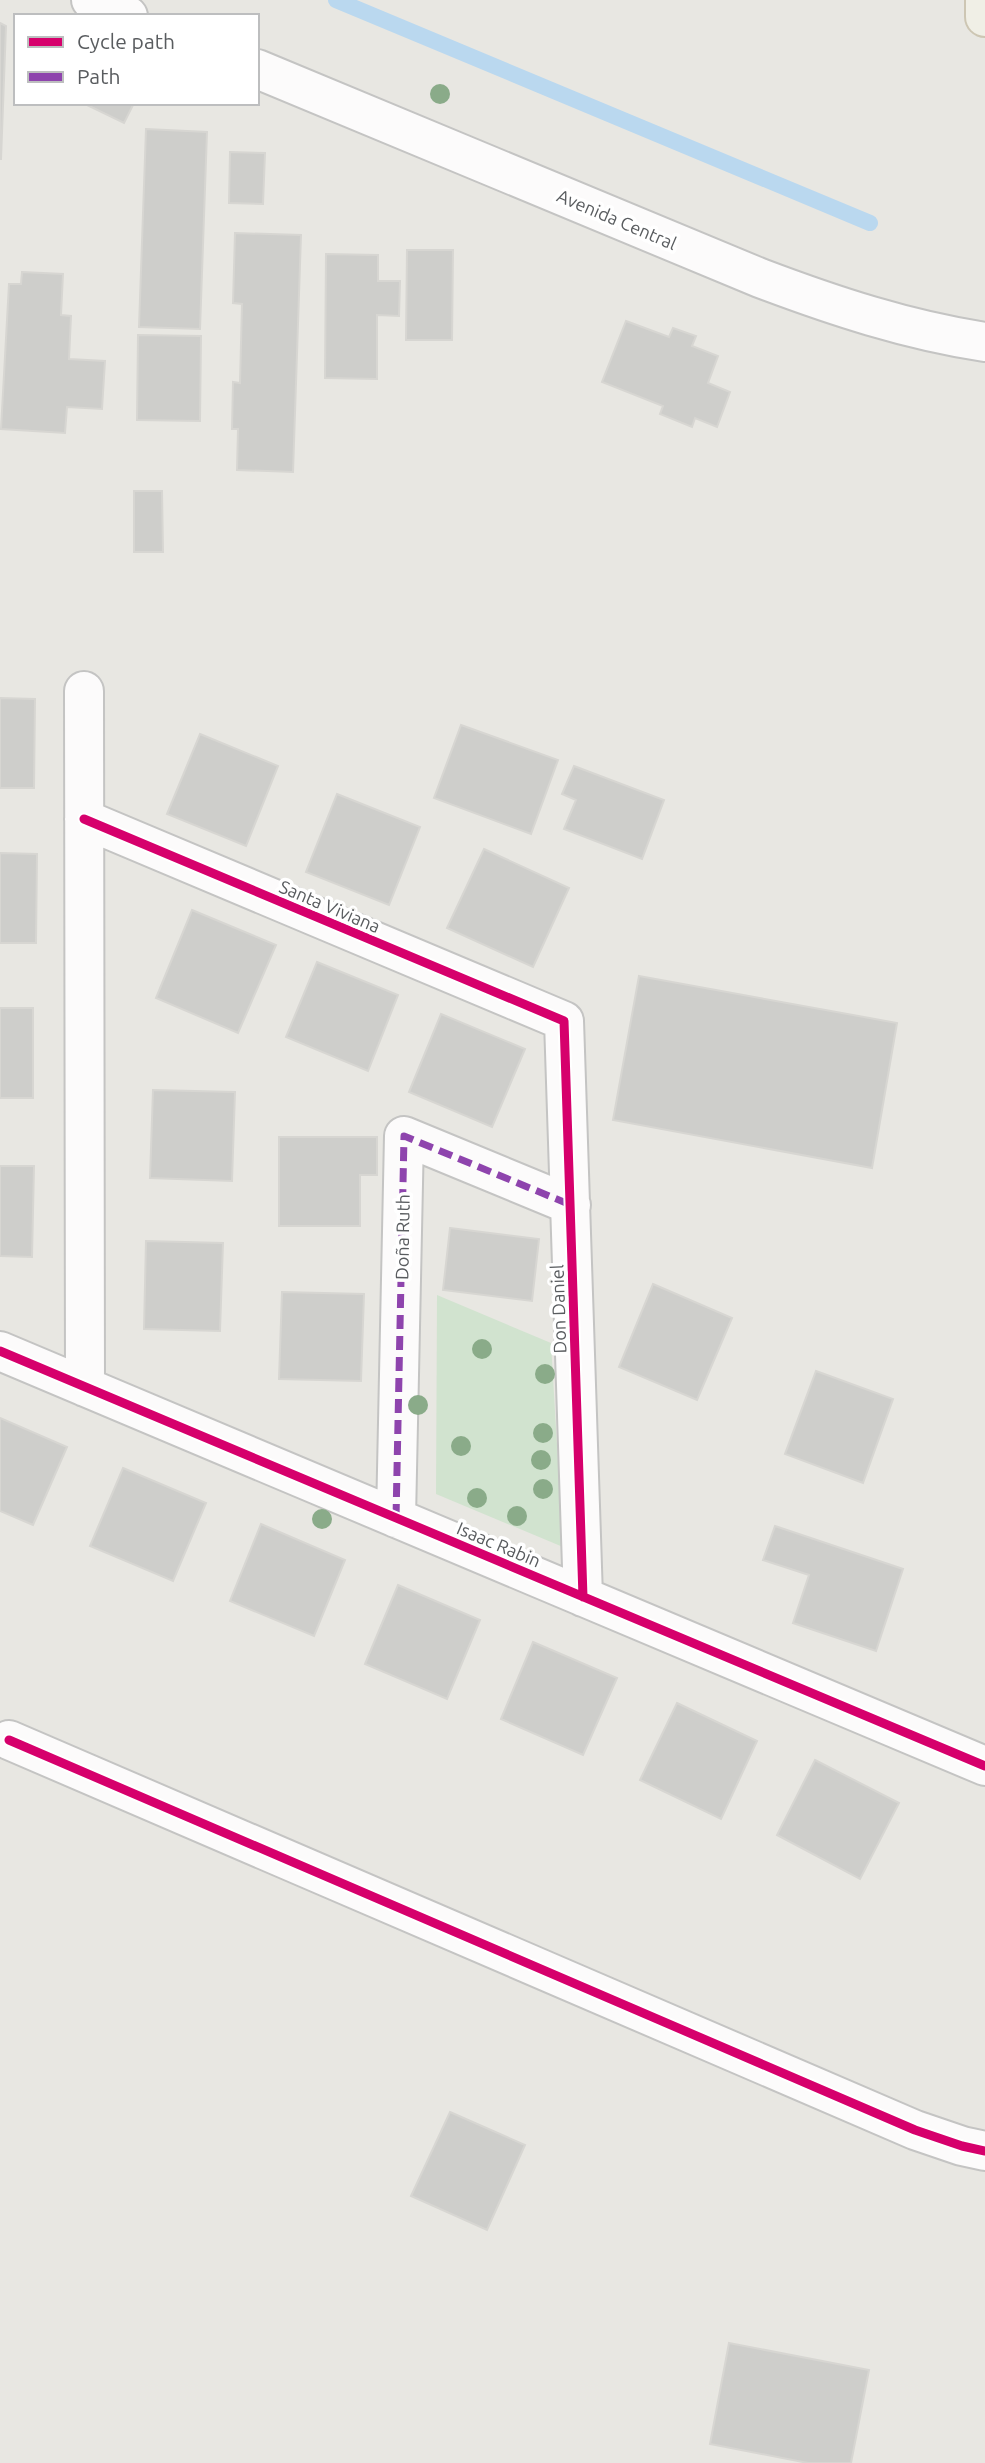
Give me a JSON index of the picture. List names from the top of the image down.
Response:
{
  "streets": {
    "street": [
      "Avenida Central",
      "Santa Viviana",
      "Doña Ruth",
      "Don Daniel",
      "Isaac Rabin"
    ]
  },
  "crossings": [
    ["Santa Viviana", "Don Daniel"],
    ["Doña Ruth", "Don Daniel"],
    ["Doña Ruth", "Isaac Rabin"],
    ["Don Daniel", "Isaac Rabin"]
  ],
  "legend": ["Cycle path", "Path"]
}
